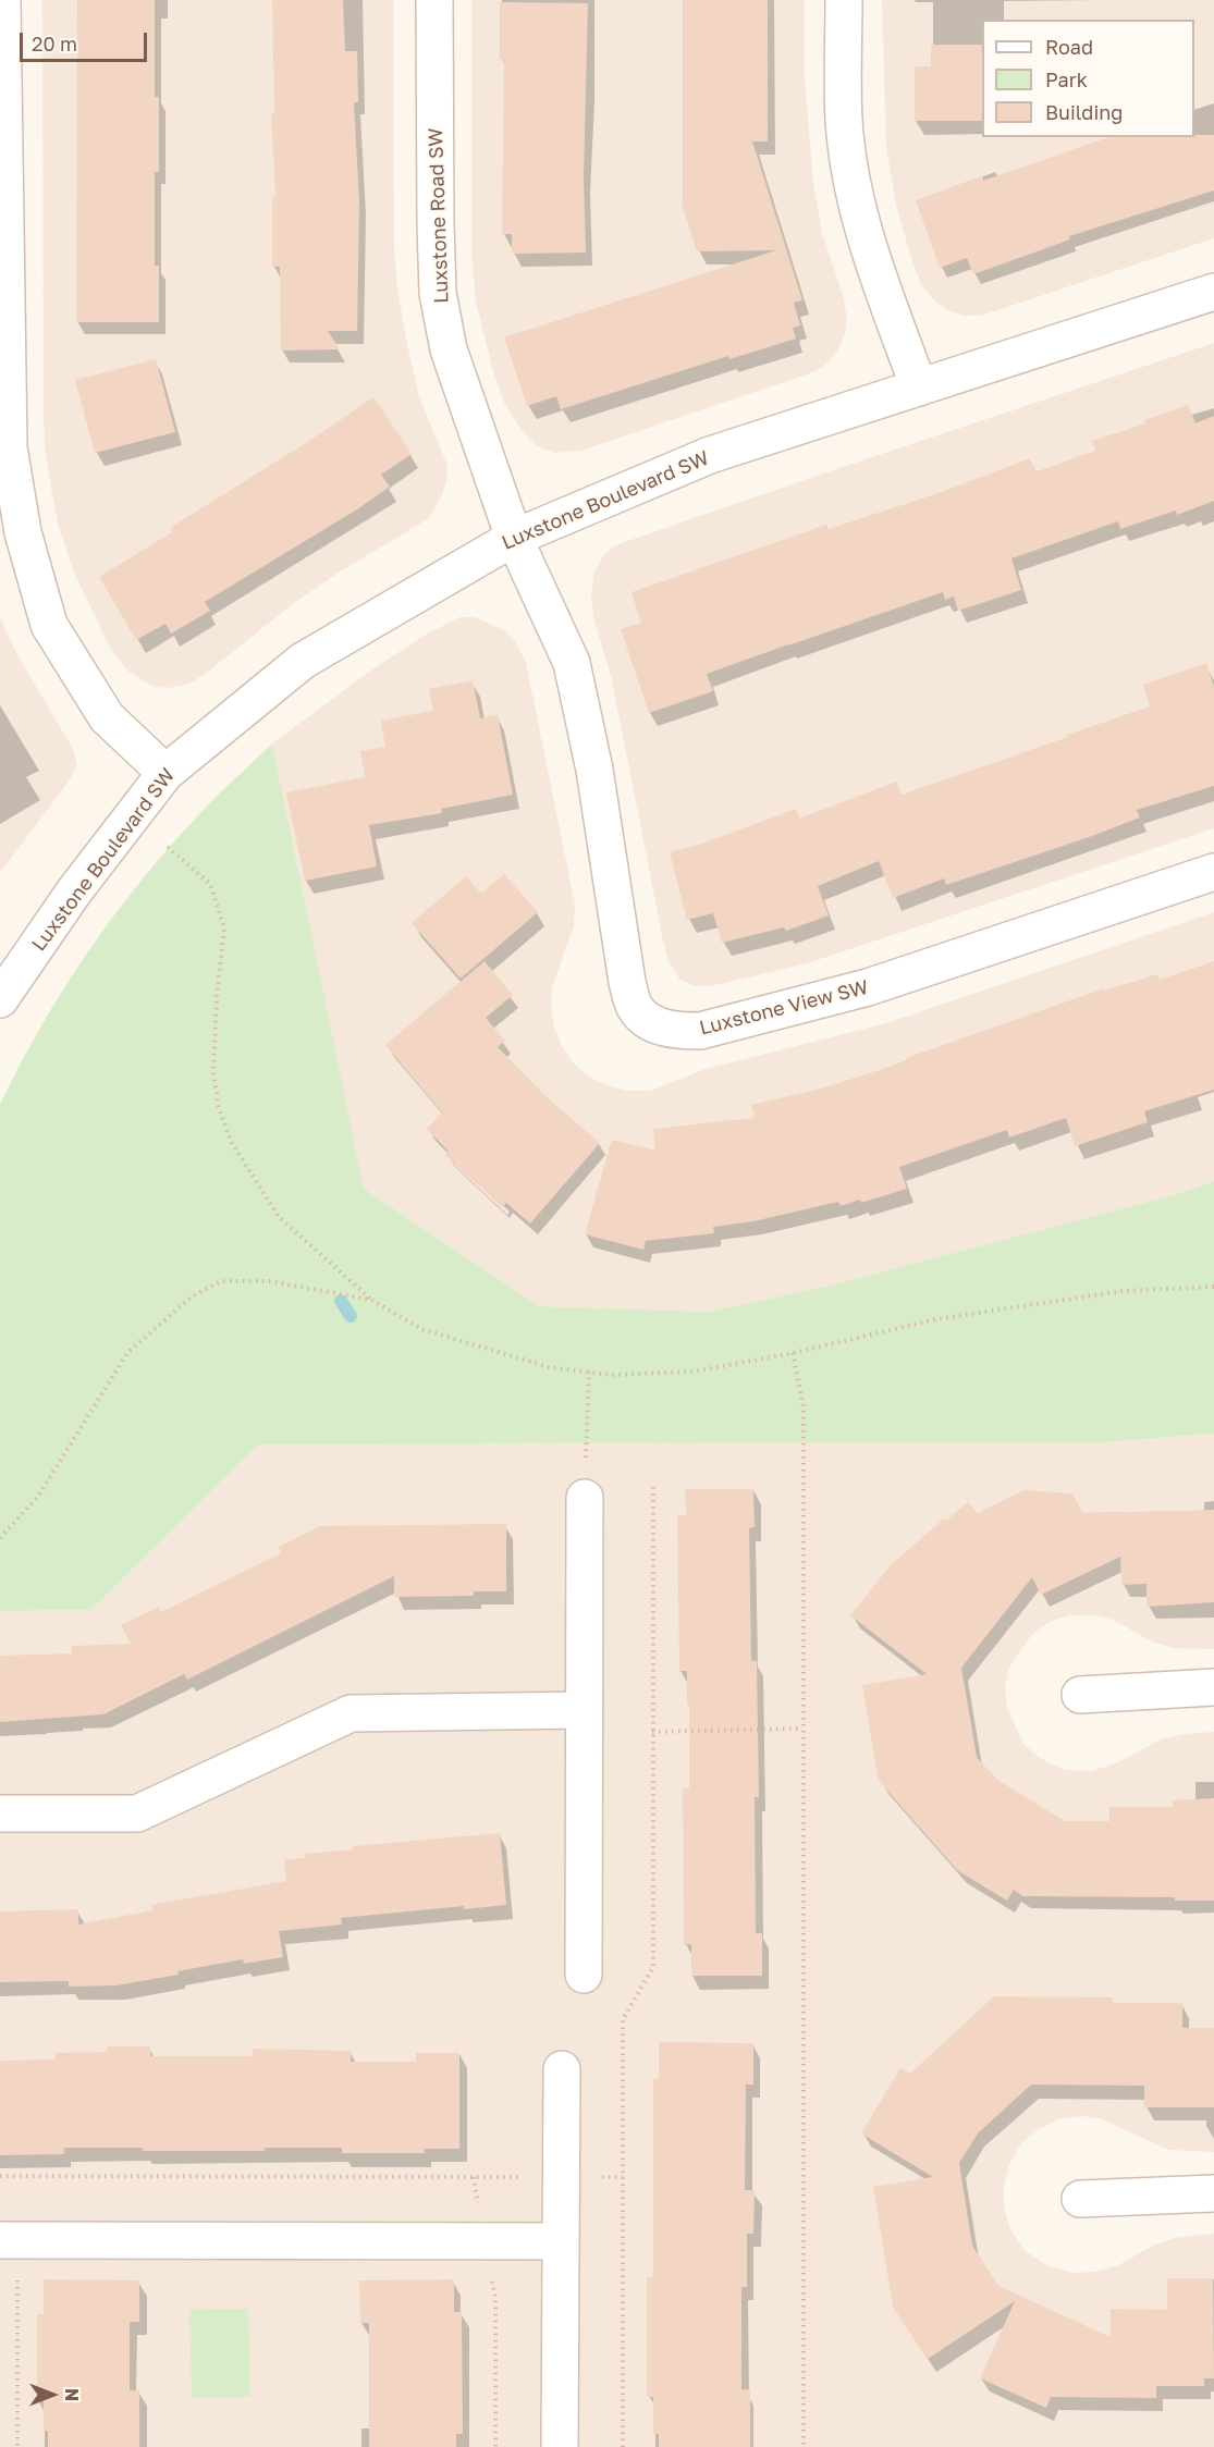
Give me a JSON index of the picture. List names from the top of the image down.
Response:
{
  "streets": {
    "street": ["Luxstone Road SW", "Luxstone Boulevard SW", "Luxstone View SW"]
  },
  "crossings": [
    ["Luxstone Road SW", "Luxstone Boulevard SW"],
    ["Luxstone Road SW", "Luxstone View SW"],
    ["Luxstone Boulevard SW", "Luxstone View SW"]
  ],
  "legend": ["Road", "Park", "Building"],
  "scale_bar": "20 m",
  "north": "right"
}
